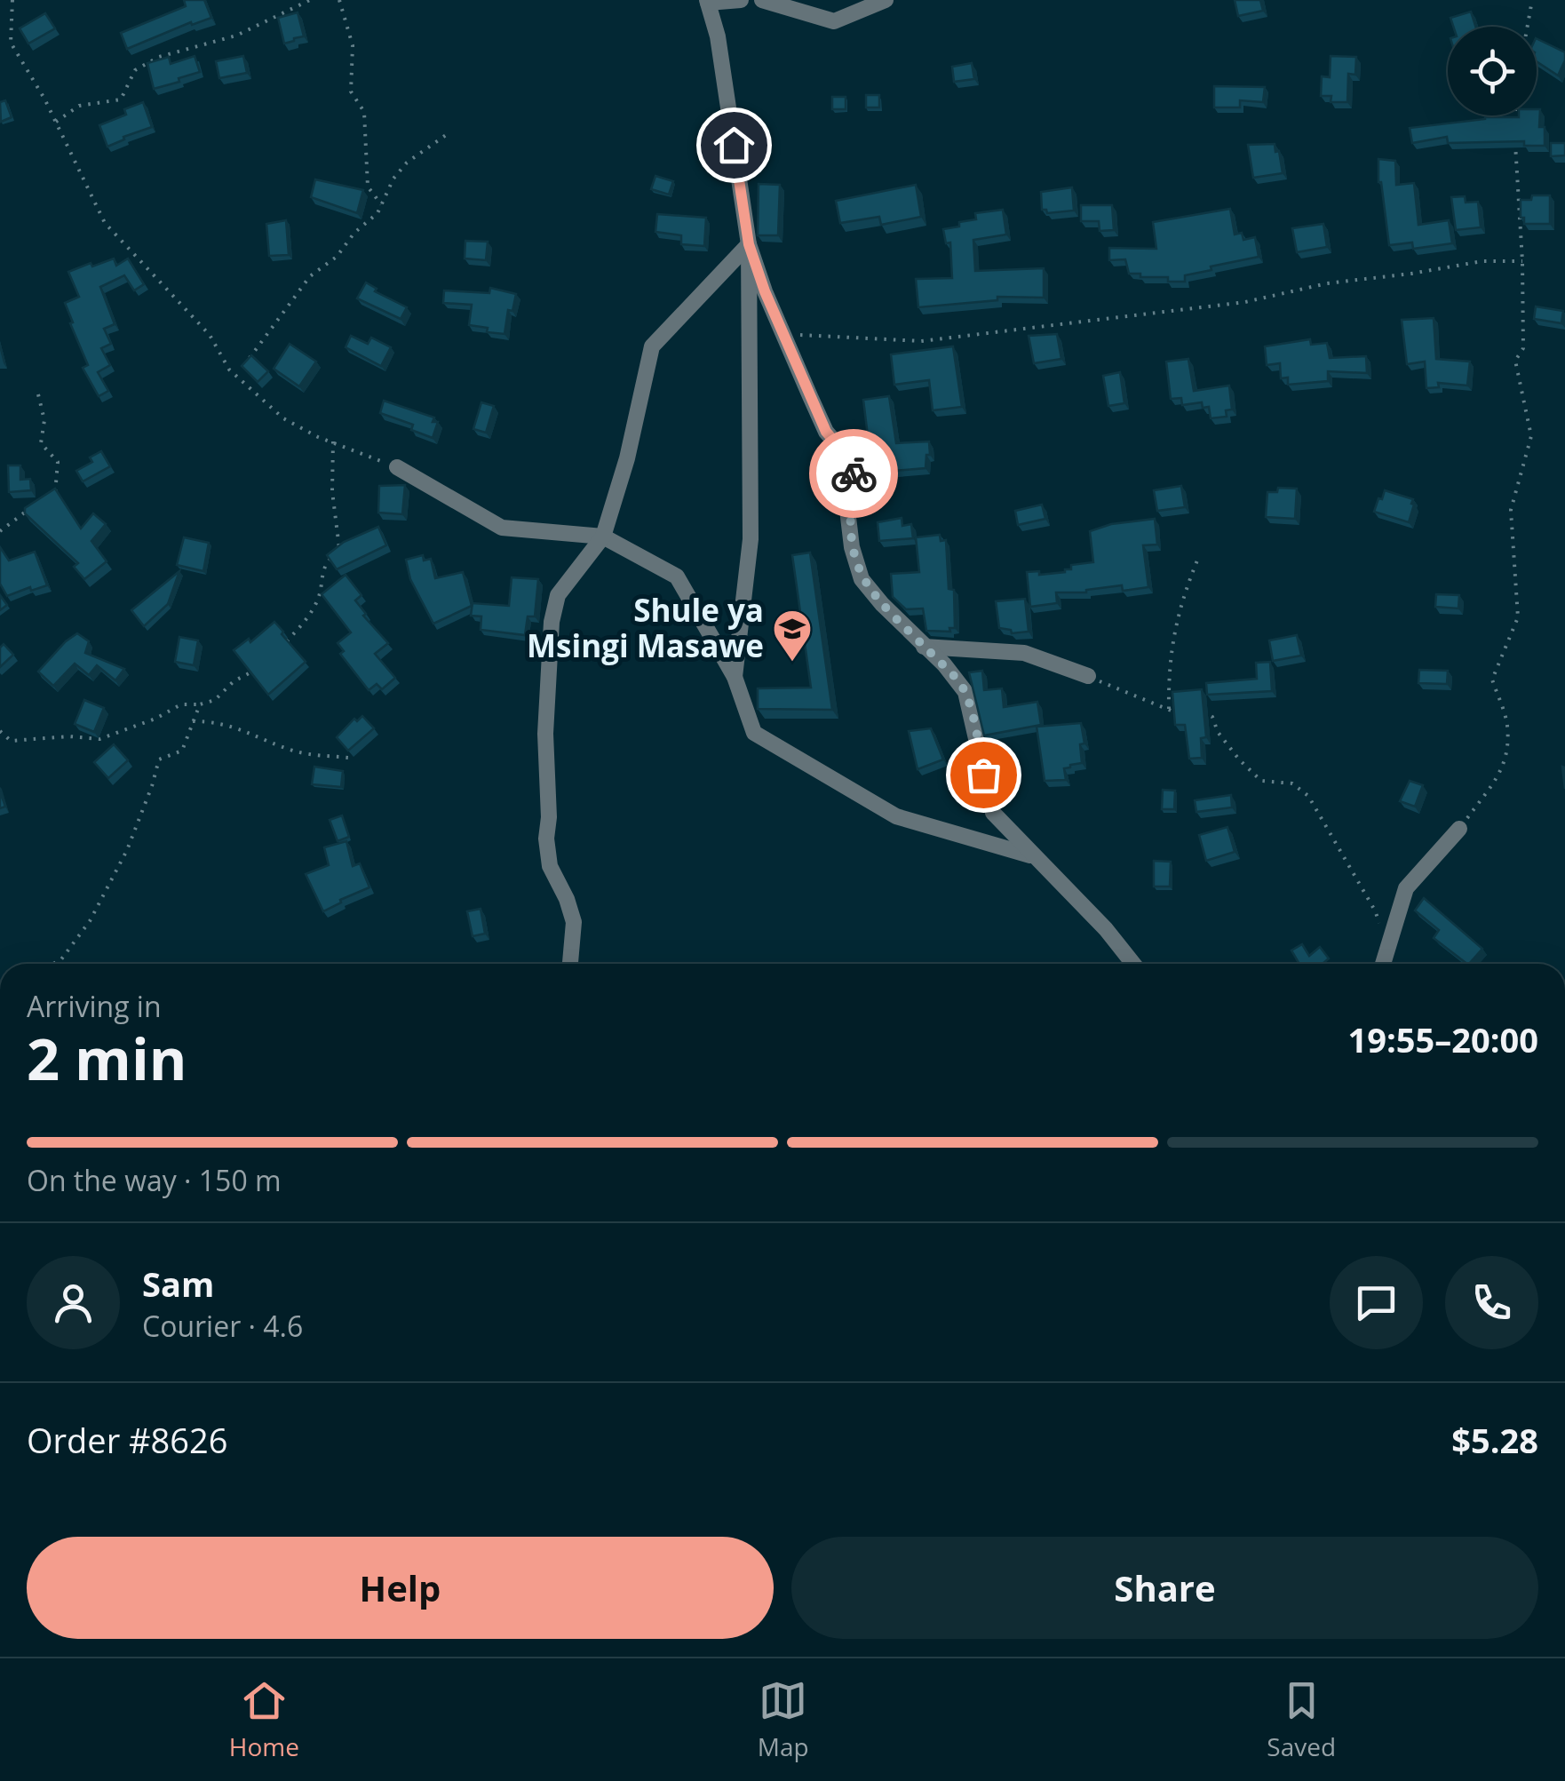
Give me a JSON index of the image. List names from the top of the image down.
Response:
{
  "places": {
    "school or university": ["Shule ya Msingi Masawe"]
  },
  "page": {
    "heading": ["2 min", "Arriving in", "19:55–20:00"],
    "panel": [
      "Sam",
      "Courier · 4.6",
      "Order #8626",
      "$5.28"
    ],
    "bar": "On the way · 150 m",
    "buttons": ["Help", "Share"],
    "tabs": ["Home", "Map", "Saved"]
  }
}
